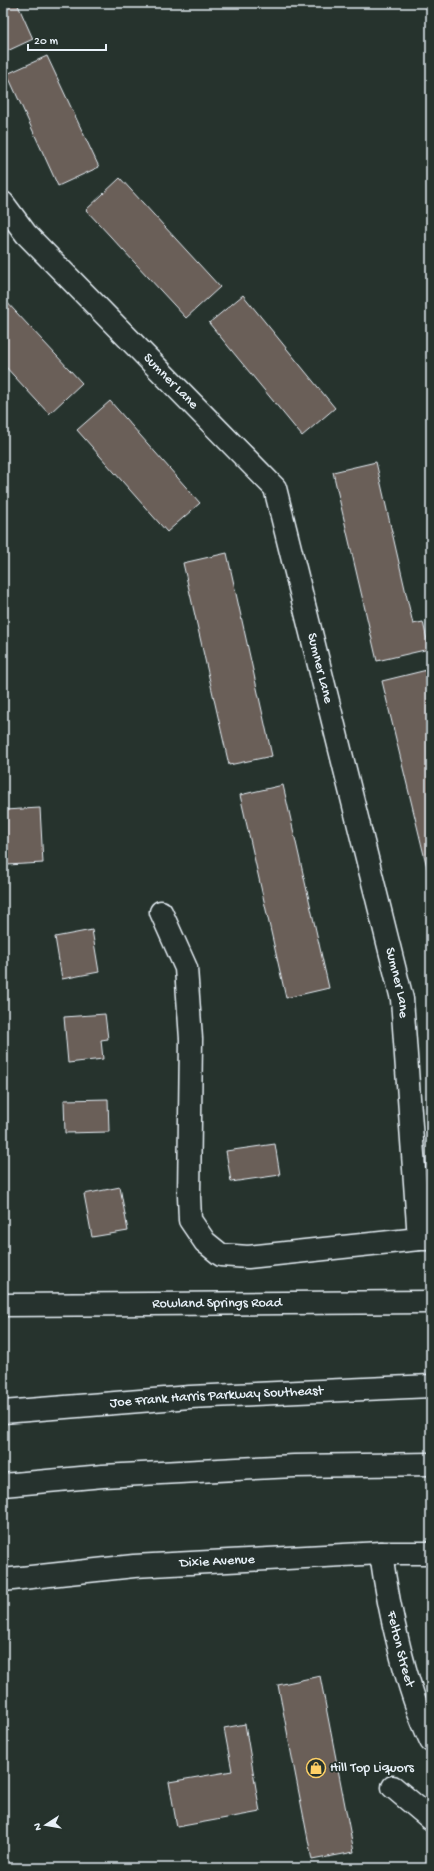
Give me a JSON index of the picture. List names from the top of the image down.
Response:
{
  "streets": {
    "street": [
      "Sumner Lane",
      "Rowland Springs Road",
      "Joe Frank Harris Parkway Southeast",
      "Dixie Avenue",
      "Felton Street"
    ]
  },
  "crossings": [
    ["Dixie Avenue", "Felton Street"]
  ],
  "places": {
    "shop": ["Hill Top Liquors"]
  },
  "scale_bar": "20 m",
  "north": "left"
}
